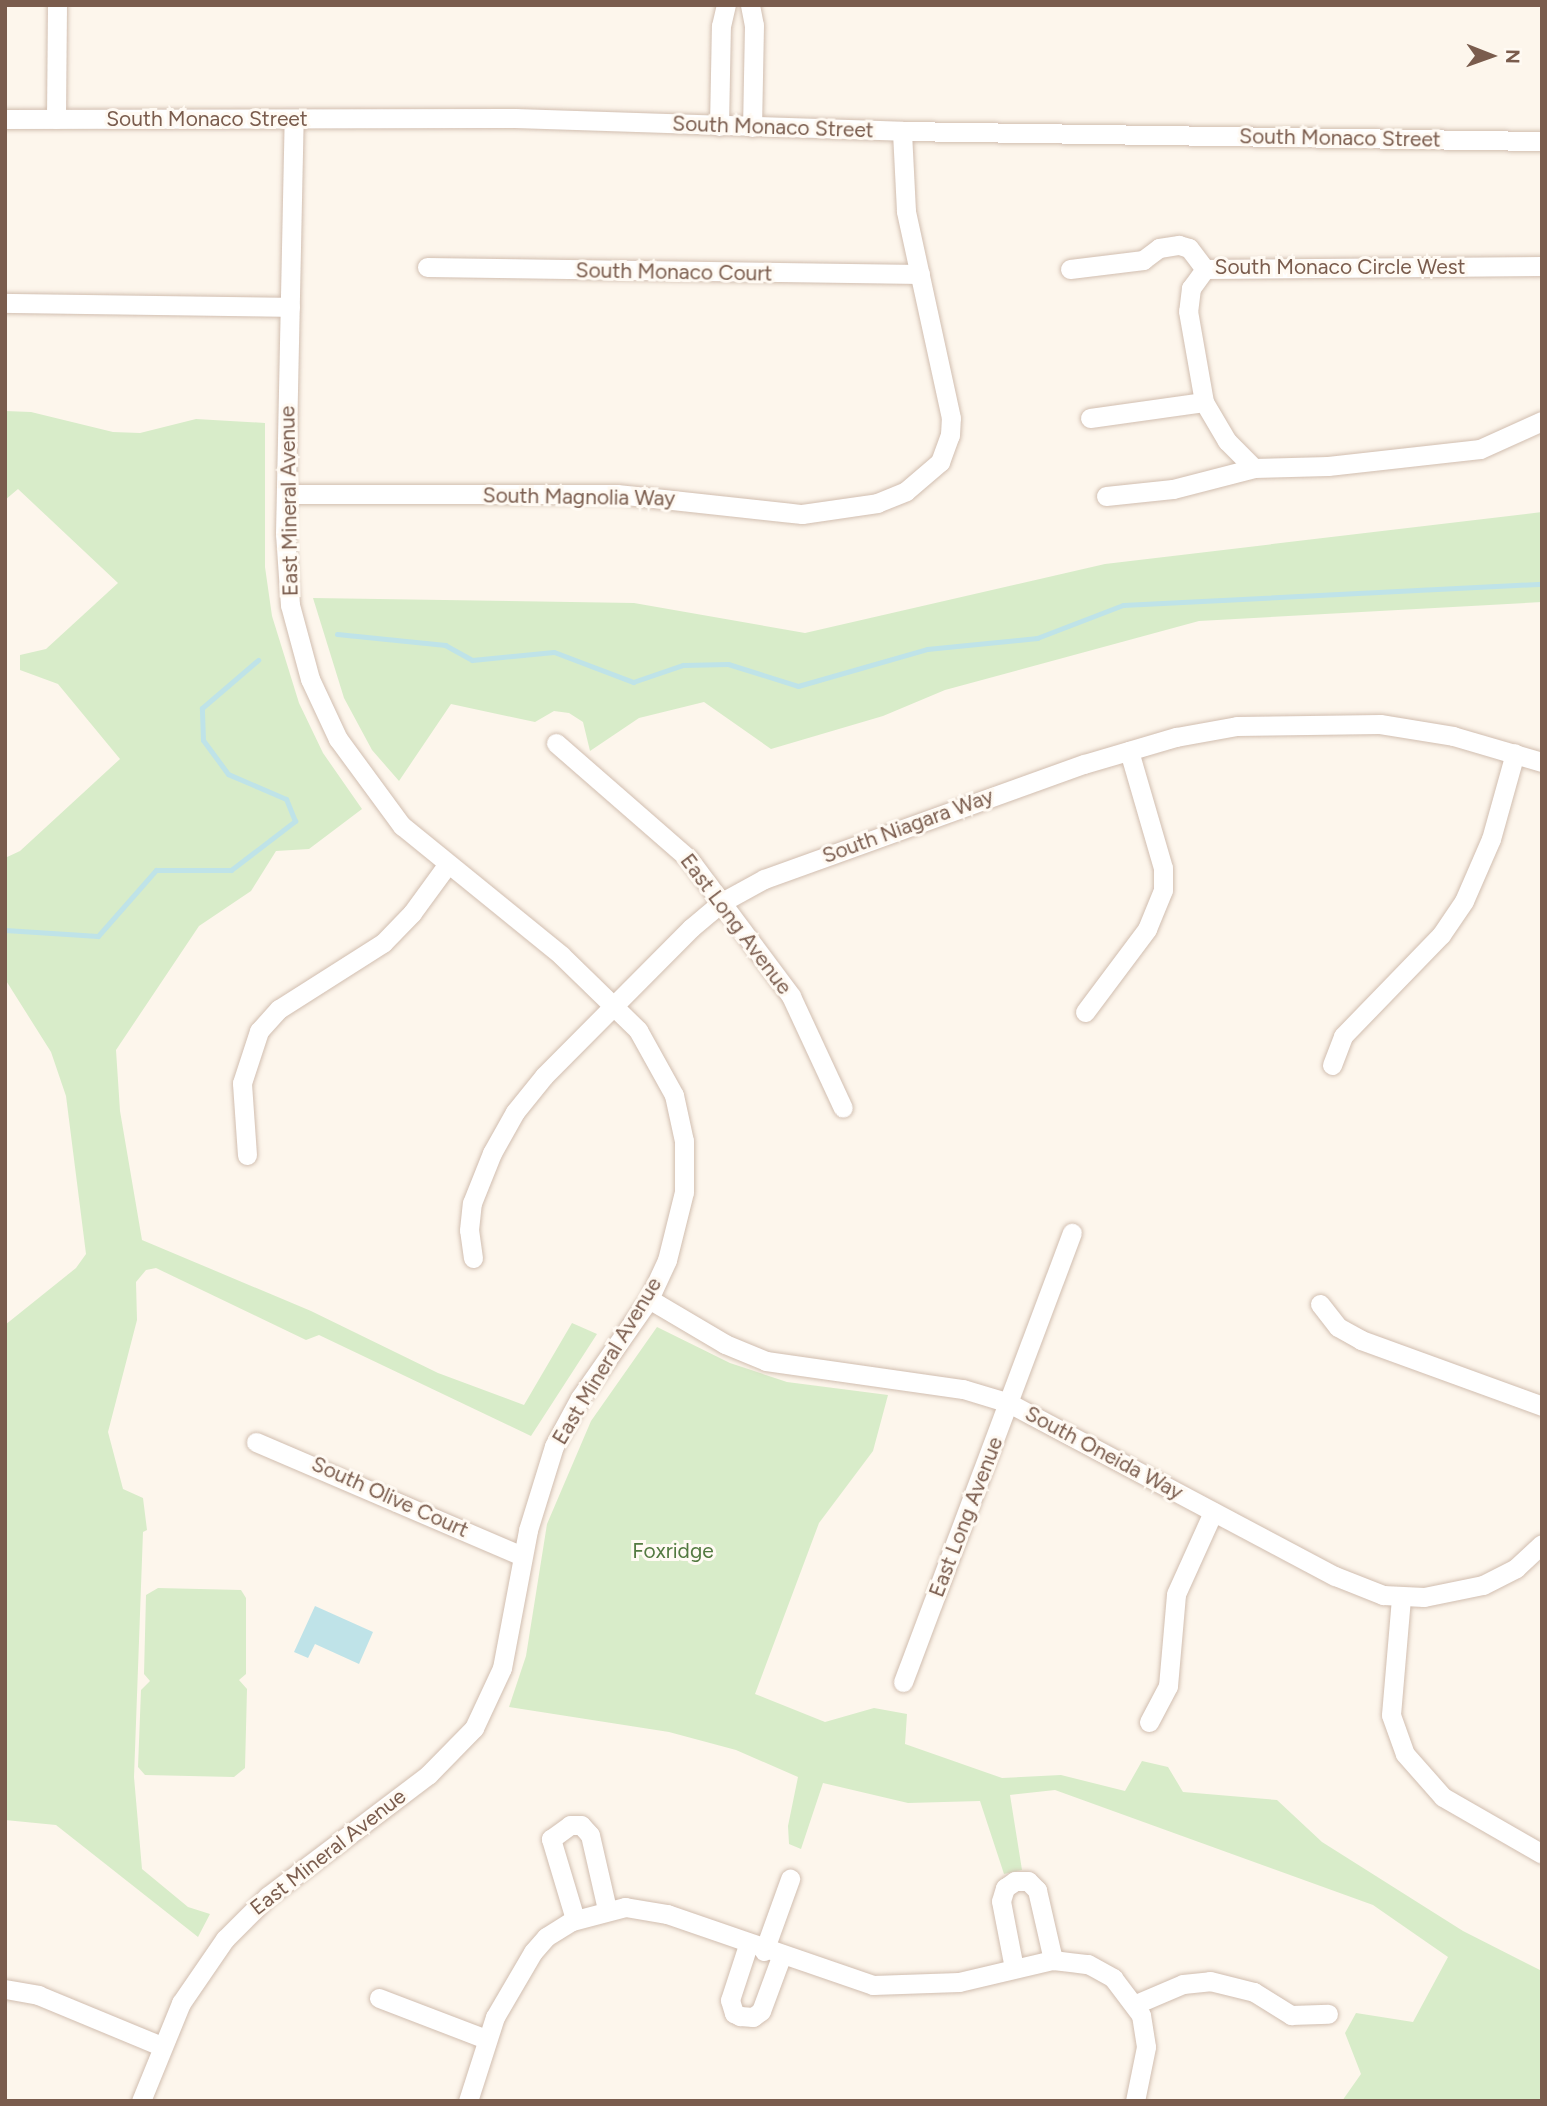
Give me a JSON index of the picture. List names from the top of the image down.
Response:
{
  "streets": {
    "street": [
      "South Monaco Street",
      "South Monaco Circle West",
      "South Monaco Court",
      "South Magnolia Way",
      "East Mineral Avenue",
      "South Niagara Way",
      "East Long Avenue",
      "South Oneida Way",
      "South Olive Court"
    ]
  },
  "crossings": [
    ["South Monaco Street", "South Magnolia Way"],
    ["South Monaco Street", "East Mineral Avenue"],
    ["South Monaco Court", "South Magnolia Way"],
    ["South Magnolia Way", "East Mineral Avenue"],
    ["East Mineral Avenue", "South Niagara Way"],
    ["East Mineral Avenue", "South Oneida Way"],
    ["East Mineral Avenue", "South Olive Court"],
    ["South Niagara Way", "East Long Avenue"],
    ["East Long Avenue", "South Oneida Way"]
  ],
  "parks": ["Foxridge"],
  "north": "right"
}
